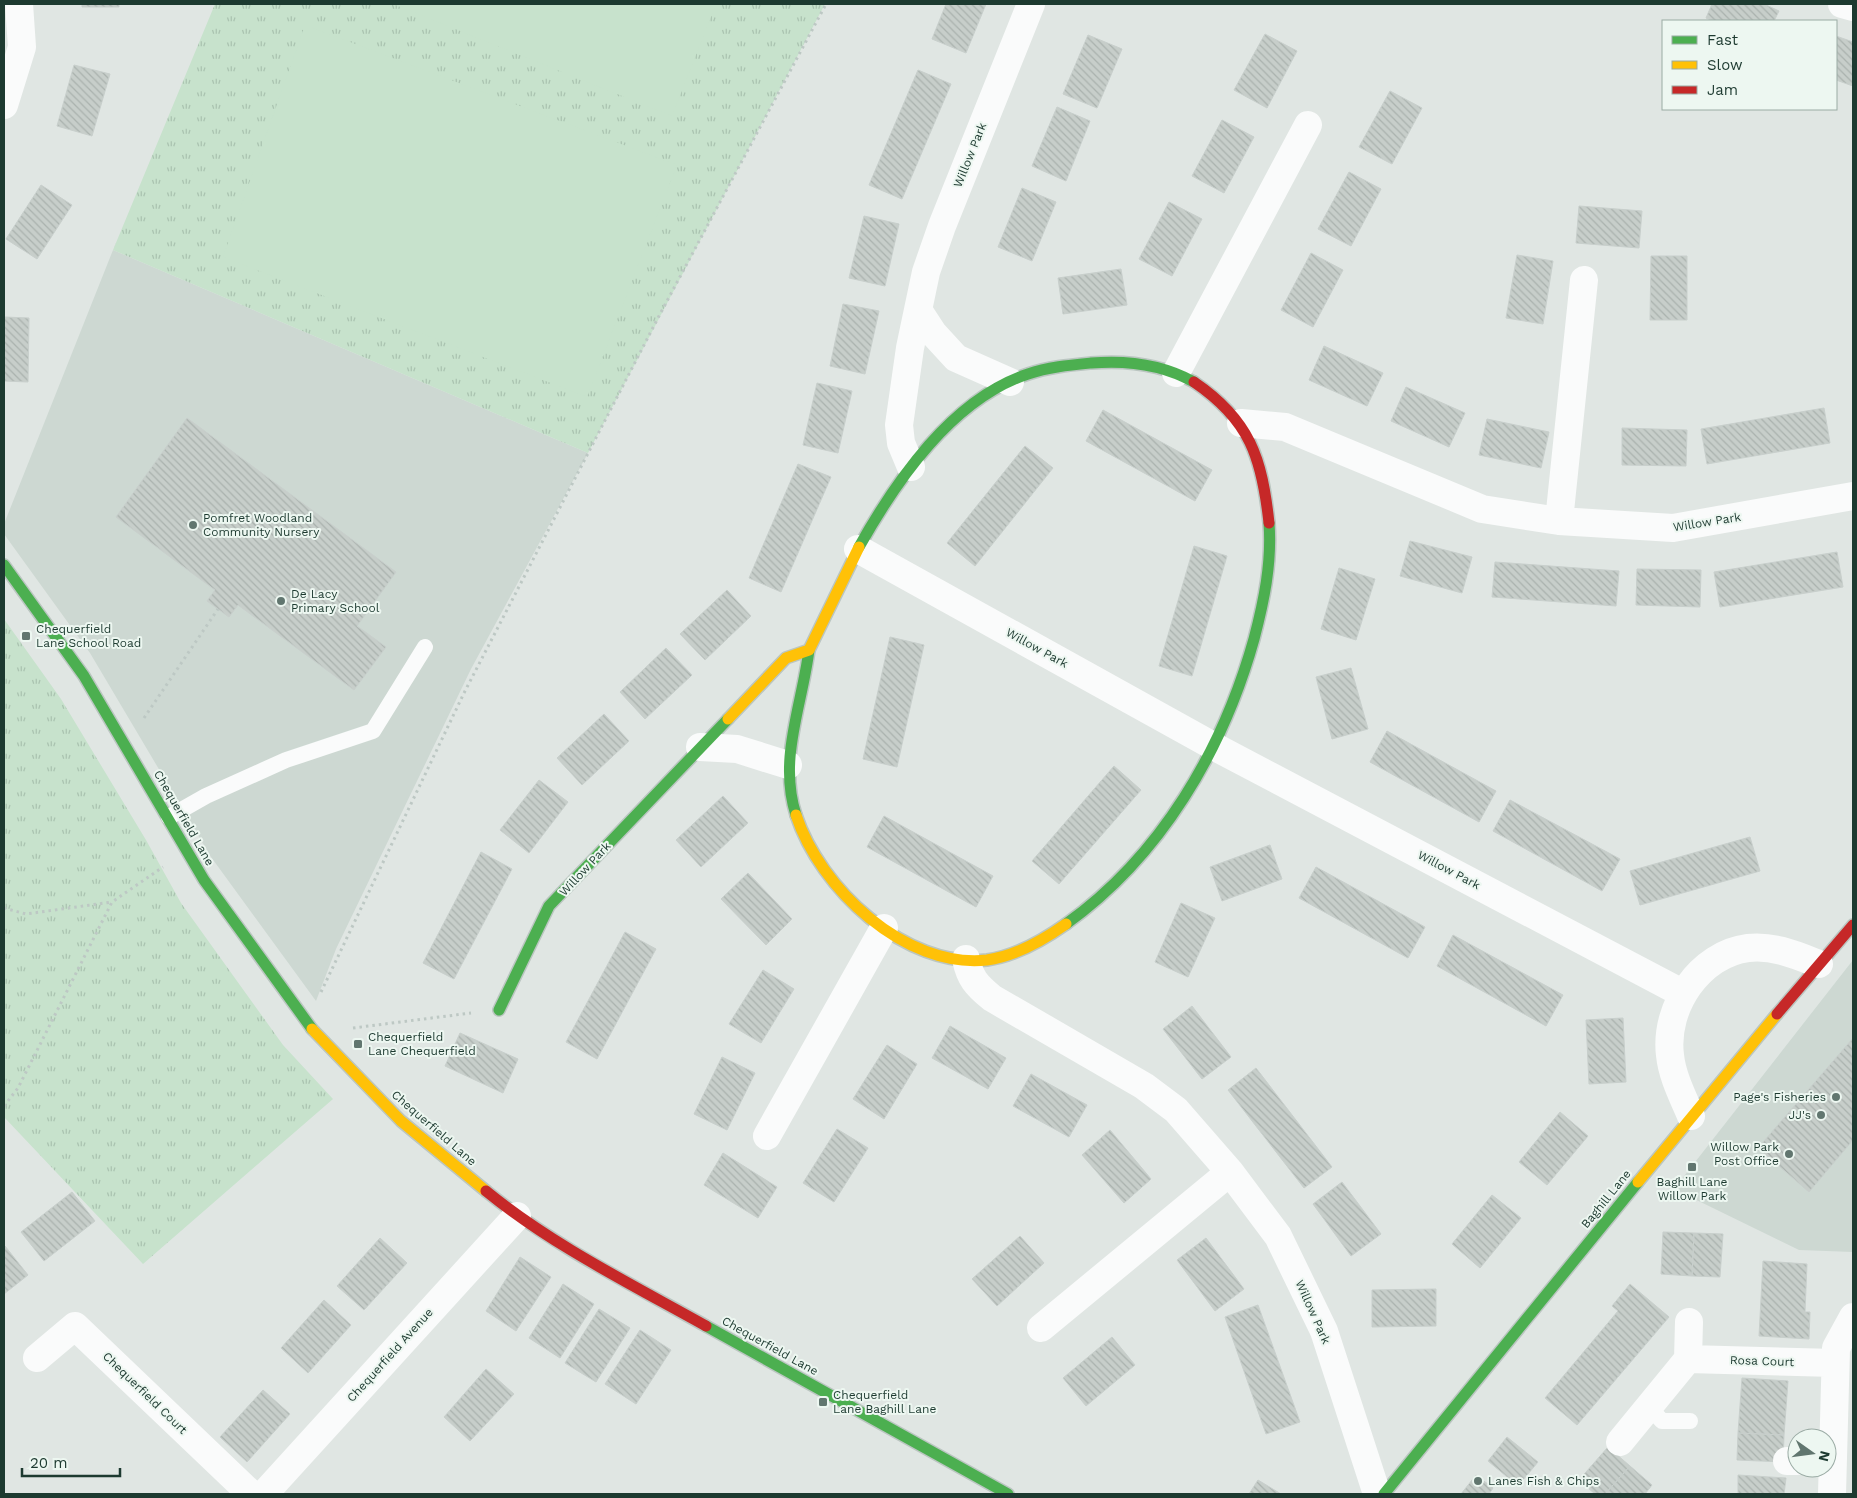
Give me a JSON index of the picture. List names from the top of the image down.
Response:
{
  "streets": {
    "street": [
      "Willow Park",
      "Chequerfield Lane",
      "Baghill Lane",
      "Chequerfield Avenue",
      "Rosa Court",
      "Chequerfield Court"
    ]
  },
  "crossings": [
    ["Chequerfield Lane", "Chequerfield Avenue"]
  ],
  "places": {
    "other": [
      "Pomfret Woodland Community Nursery",
      "De Lacy Primary School",
      "Page's Fisheries",
      "JJ's",
      "Willow Park Post Office",
      "Lanes Fish & Chips"
    ],
    "transit": [
      "Chequerfield Lane School Road",
      "Chequerfield Lane Chequerfield",
      "Baghill Lane Willow Park",
      "Chequerfield Lane Baghill Lane"
    ]
  },
  "legend": ["Fast", "Slow", "Jam"],
  "scale_bar": "20 m",
  "north": "right"
}
